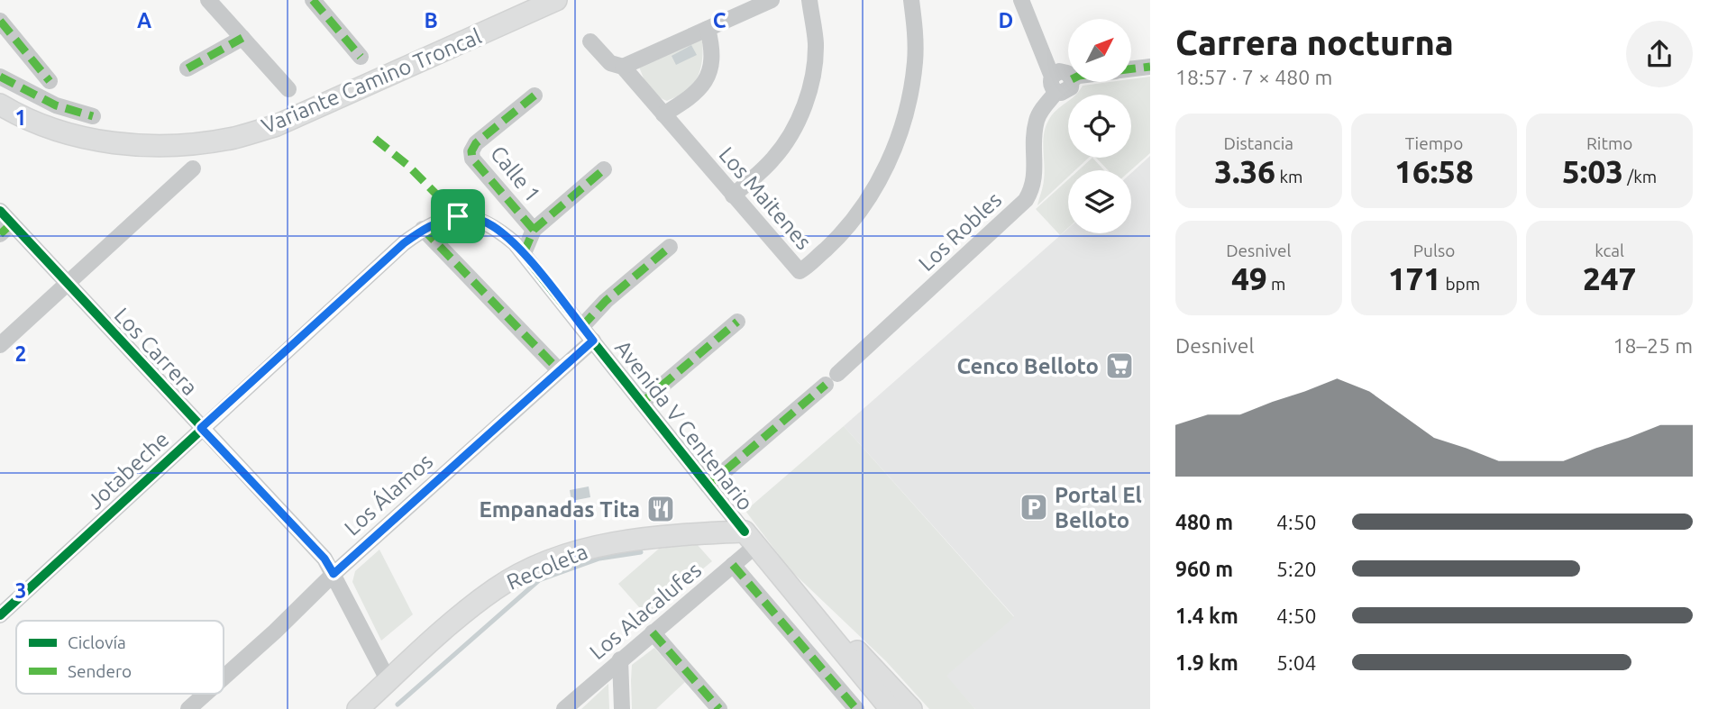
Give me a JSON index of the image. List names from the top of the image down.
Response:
{
  "streets": {
    "main road": ["Variante Camino Troncal", "Avenida V Centenario", "Recoleta"],
    "street": [
      "Calle 1",
      "Los Maitenes",
      "Los Robles",
      "Los Carrera",
      "Jotabeche",
      "Los Álamos",
      "Los Alacalufes"
    ]
  },
  "crossings": [
    ["Los Carrera", "Jotabeche"],
    ["Los Carrera", "Los Álamos"],
    ["Los Carrera", "Recoleta"],
    ["Avenida V Centenario", "Jotabeche"],
    ["Avenida V Centenario", "Los Álamos"],
    ["Avenida V Centenario", "Recoleta"],
    ["Avenida V Centenario", "Los Alacalufes"],
    ["Recoleta", "Los Alacalufes"]
  ],
  "places": {
    "supermarket": ["Cenco Belloto"],
    "parking": ["Portal El Belloto"],
    "restaurant": ["Empanadas Tita"]
  },
  "legend": ["Ciclovía", "Sendero"],
  "north": "top right",
  "page": {
    "heading": ["Carrera nocturna", "18:57 · 7 × 480 m"],
    "stats": [
      ["Distancia", "3.36 km"],
      ["Tiempo", "16:58"],
      ["Ritmo", "5:03 /km"],
      ["Desnivel", "49 m"],
      ["Pulso", "171 bpm"],
      ["kcal", "247"]
    ],
    "chart": ["Desnivel", "18–25 m"],
    "list": [
      {
        "name": "480 m",
        "note": "4:50"
      },
      {
        "name": "960 m",
        "note": "5:20"
      },
      {
        "name": "1.4 km",
        "note": "4:50"
      },
      {
        "name": "1.9 km",
        "note": "5:04"
      }
    ]
  },
  "grid": {
    "columns": [
      "A",
      "B",
      "C",
      "D"
    ],
    "rows": ["1", "2", "3"]
  }
}
